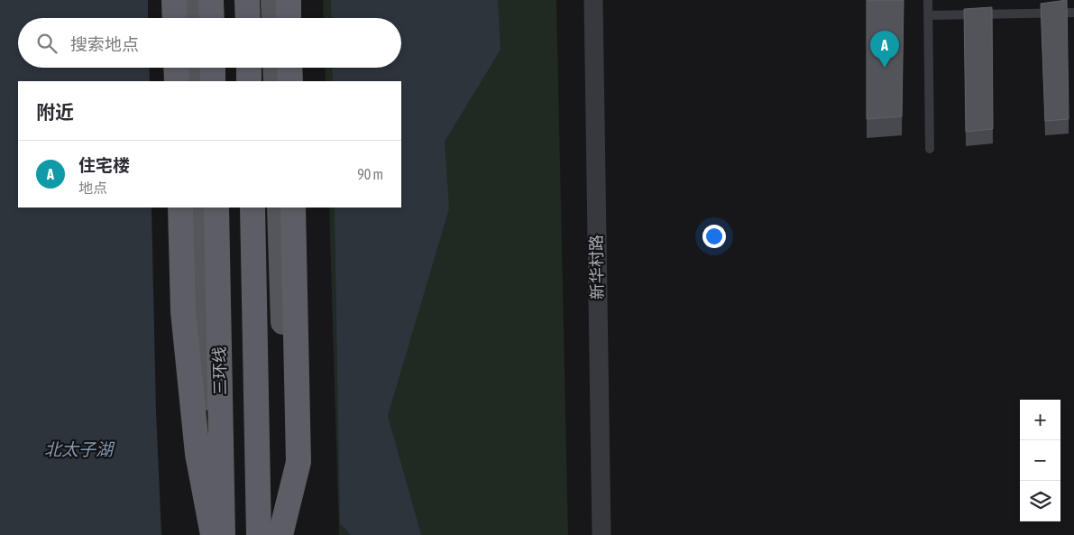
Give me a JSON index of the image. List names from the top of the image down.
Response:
{
  "streets": {
    "highway": ["三环线"],
    "street": ["新华村路"]
  },
  "water": ["北太子湖"],
  "page": {
    "search": "搜索地点",
    "pins": "A",
    "heading": "附近",
    "list": [
      {
        "mark": "A",
        "name": "住宅楼",
        "note": "地点",
        "value": "90 m"
      }
    ],
    "map_buttons": ["+", "−"]
  }
}
